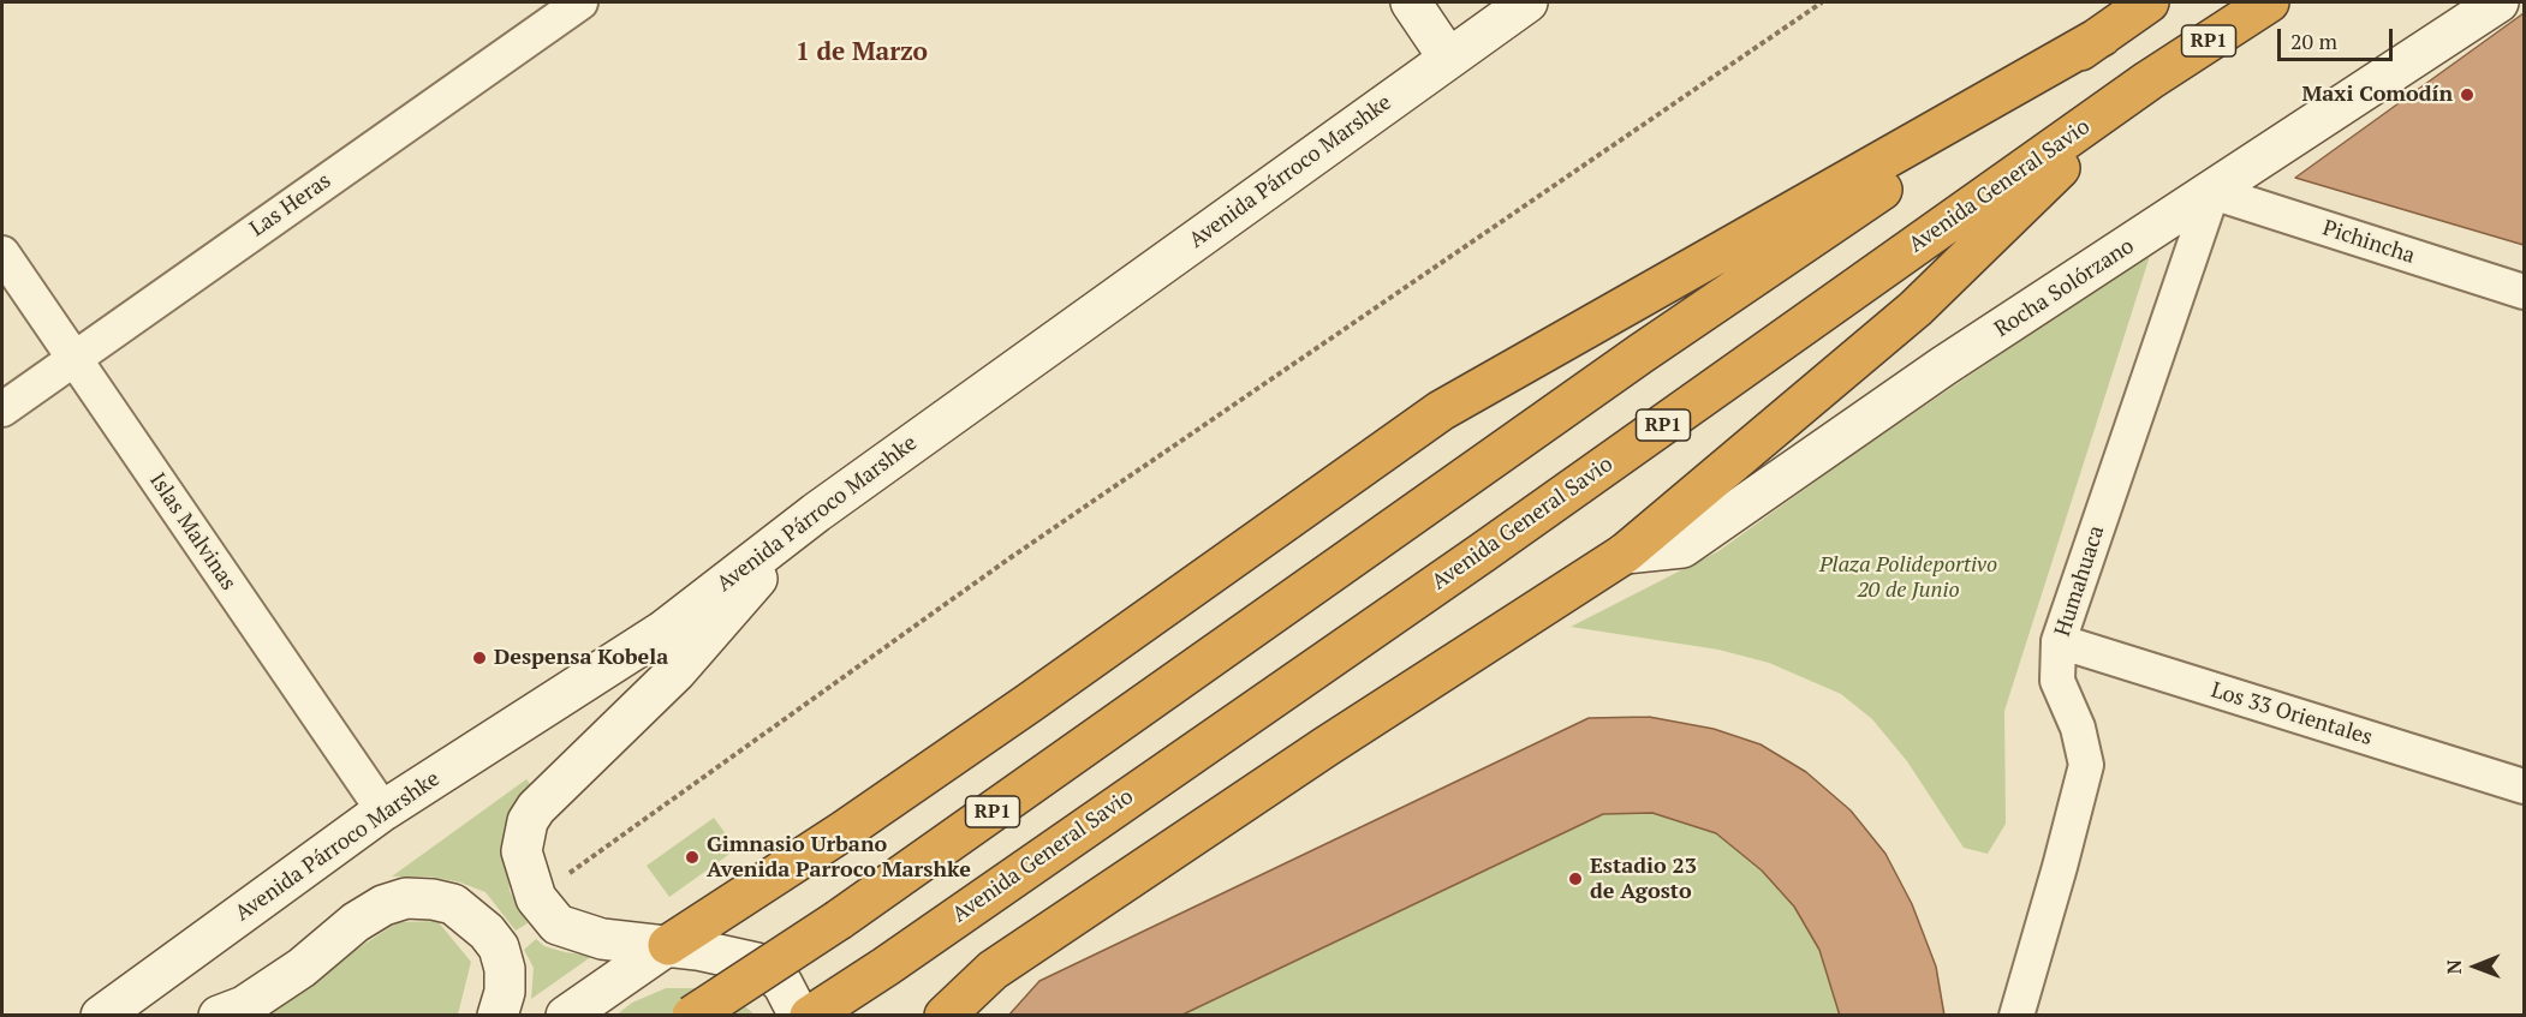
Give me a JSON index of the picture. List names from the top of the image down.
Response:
{
  "streets": {
    "highway": ["RP1", "Avenida General Savio"],
    "main road": ["Avenida Párroco Marshke", "Rocha Solórzano"],
    "street": [
      "Las Heras",
      "Pichincha",
      "Islas Malvinas",
      "Humahuaca",
      "Los 33 Orientales"
    ]
  },
  "crossings": [
    ["Avenida Párroco Marshke", "Islas Malvinas"],
    ["Las Heras", "Islas Malvinas"],
    ["Pichincha", "Rocha Solórzano"],
    ["Pichincha", "Humahuaca"],
    ["Rocha Solórzano", "Humahuaca"],
    ["Humahuaca", "Los 33 Orientales"]
  ],
  "districts": ["1 de Marzo"],
  "parks": ["Plaza Polideportivo 20 de Junio"],
  "places": [
    "Maxi Comodín",
    "Despensa Kobela",
    "Gimnasio Urbano Avenida Parroco Marshke",
    "Estadio 23 de Agosto"
  ],
  "scale_bar": "20 m",
  "north": "left"
}
